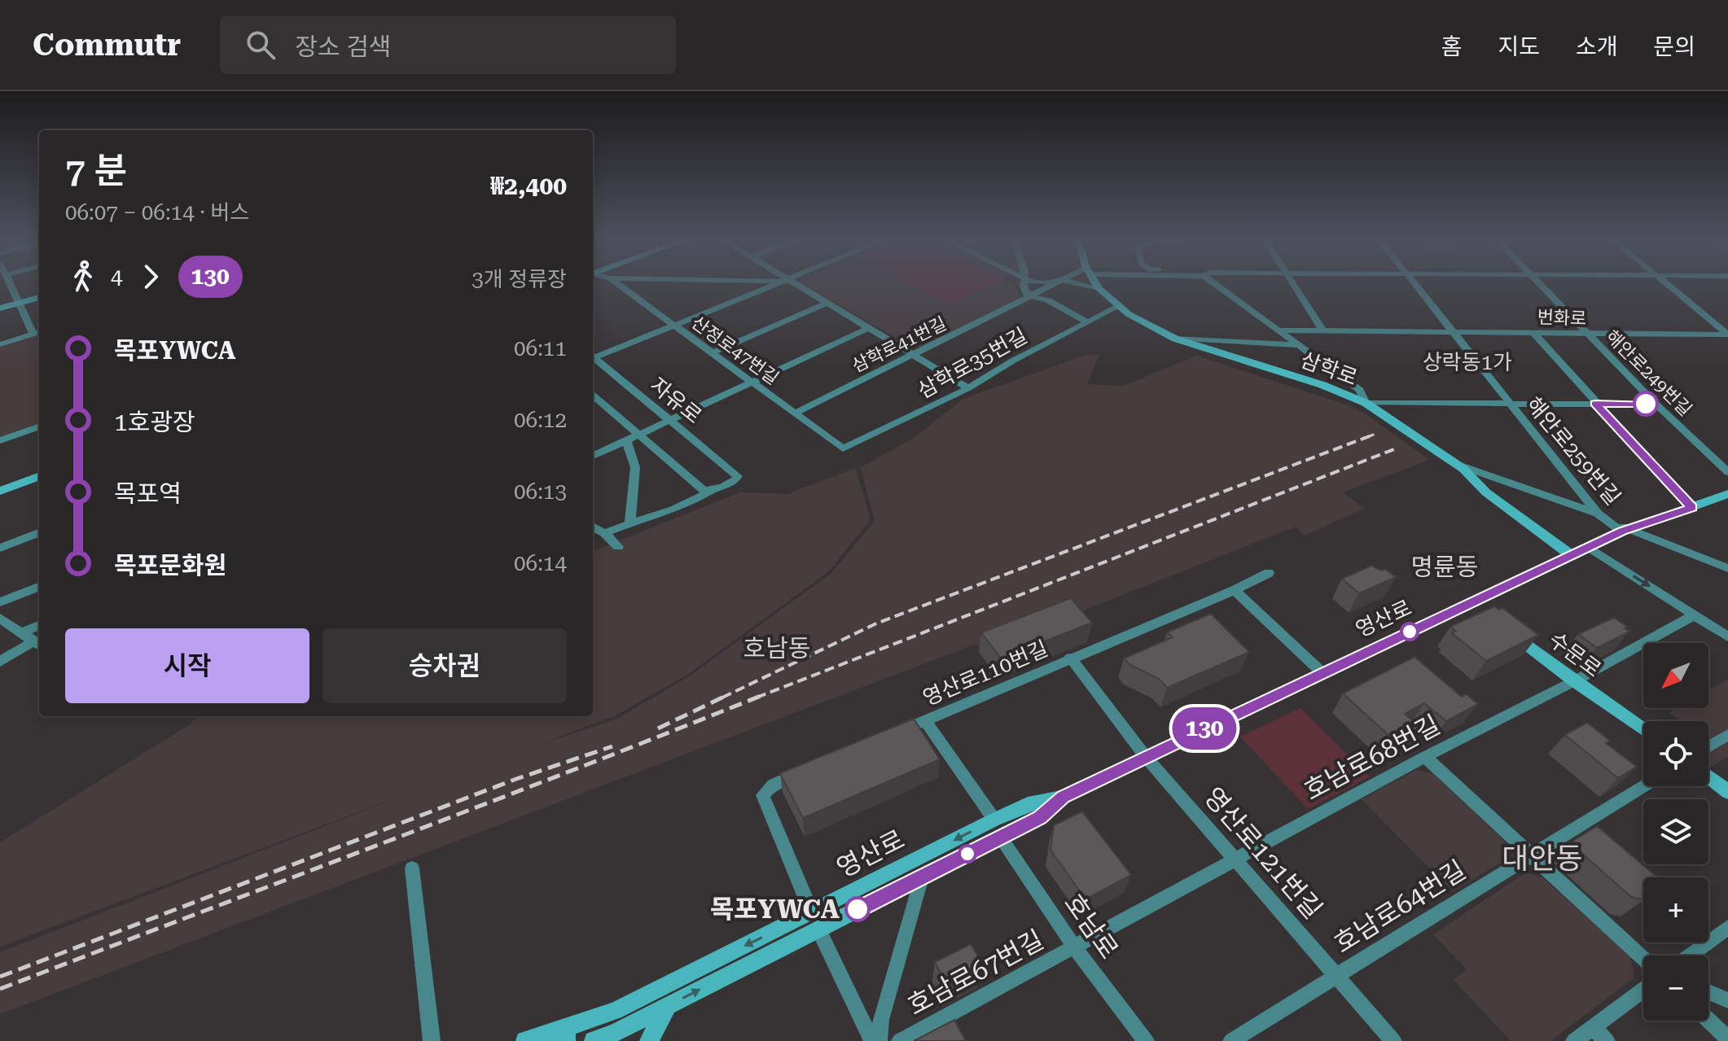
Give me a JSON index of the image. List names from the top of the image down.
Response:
{
  "streets": {
    "street": [
      "번화로",
      "삼학로41번길",
      "산정로47번길",
      "삼학로35번길",
      "삼학로",
      "해안로249번길",
      "자유로",
      "해안로259번길",
      "영산로",
      "수문로",
      "영산로110번길",
      "호남로68번길",
      "영산로121번길",
      "호남로64번길",
      "호남로",
      "호남로67번길"
    ]
  },
  "crossings": [
    ["번화로", "해안로249번길"],
    ["번화로", "해안로259번길"],
    ["삼학로41번길", "산정로47번길"],
    ["산정로47번길", "삼학로35번길"],
    ["삼학로35번길", "삼학로"],
    ["삼학로", "영산로"],
    ["영산로", "영산로121번길"],
    ["영산로", "호남로"],
    ["수문로", "호남로68번길"],
    ["영산로110번길", "영산로121번길"],
    ["호남로68번길", "영산로121번길"],
    ["호남로68번길", "호남로"],
    ["호남로68번길", "호남로67번길"],
    ["영산로121번길", "호남로64번길"],
    ["호남로", "호남로67번길"]
  ],
  "districts": [
    "상락동1가",
    "명륜동",
    "호남동",
    "대안동"
  ],
  "places": ["목포YWCA"],
  "lines": ["bus line 130"],
  "north": "bottom left",
  "page": {
    "header": "Commutr",
    "search": "장소 검색",
    "nav": [
      "홈",
      "지도",
      "소개",
      "문의"
    ],
    "on_map": "130",
    "heading": ["7 분", "06:07 – 06:14 · 버스", "₩2,400"],
    "legs": ["4", "130", "3개 정류장"],
    "list": [
      {
        "name": "목포YWCA",
        "value": "06:11"
      },
      {
        "name": "1호광장",
        "value": "06:12"
      },
      {
        "name": "목포역",
        "value": "06:13"
      },
      {
        "name": "목포문화원",
        "value": "06:14"
      }
    ],
    "buttons": ["시작", "승차권"],
    "map_buttons": ["+", "−"]
  }
}
